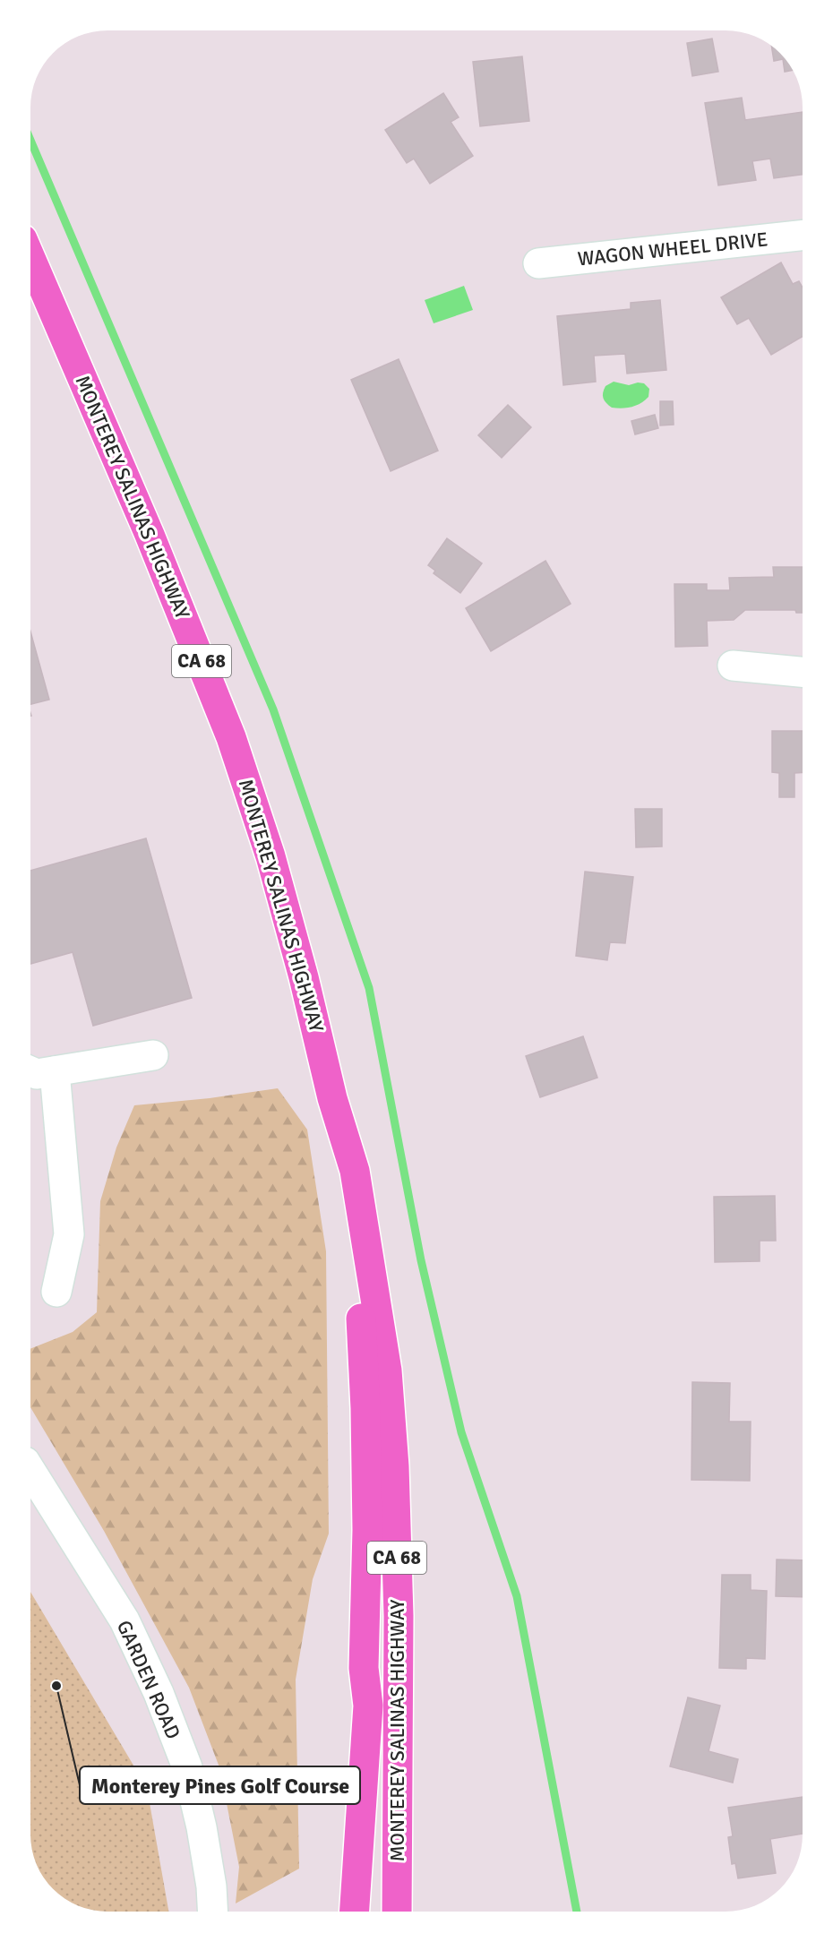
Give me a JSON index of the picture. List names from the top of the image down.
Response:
{
  "streets": {
    "highway": ["MONTEREY SALINAS HIGHWAY", "CA 68"],
    "street": ["WAGON WHEEL DRIVE", "GARDEN ROAD"]
  },
  "places": ["Monterey Pines Golf Course"]
}
